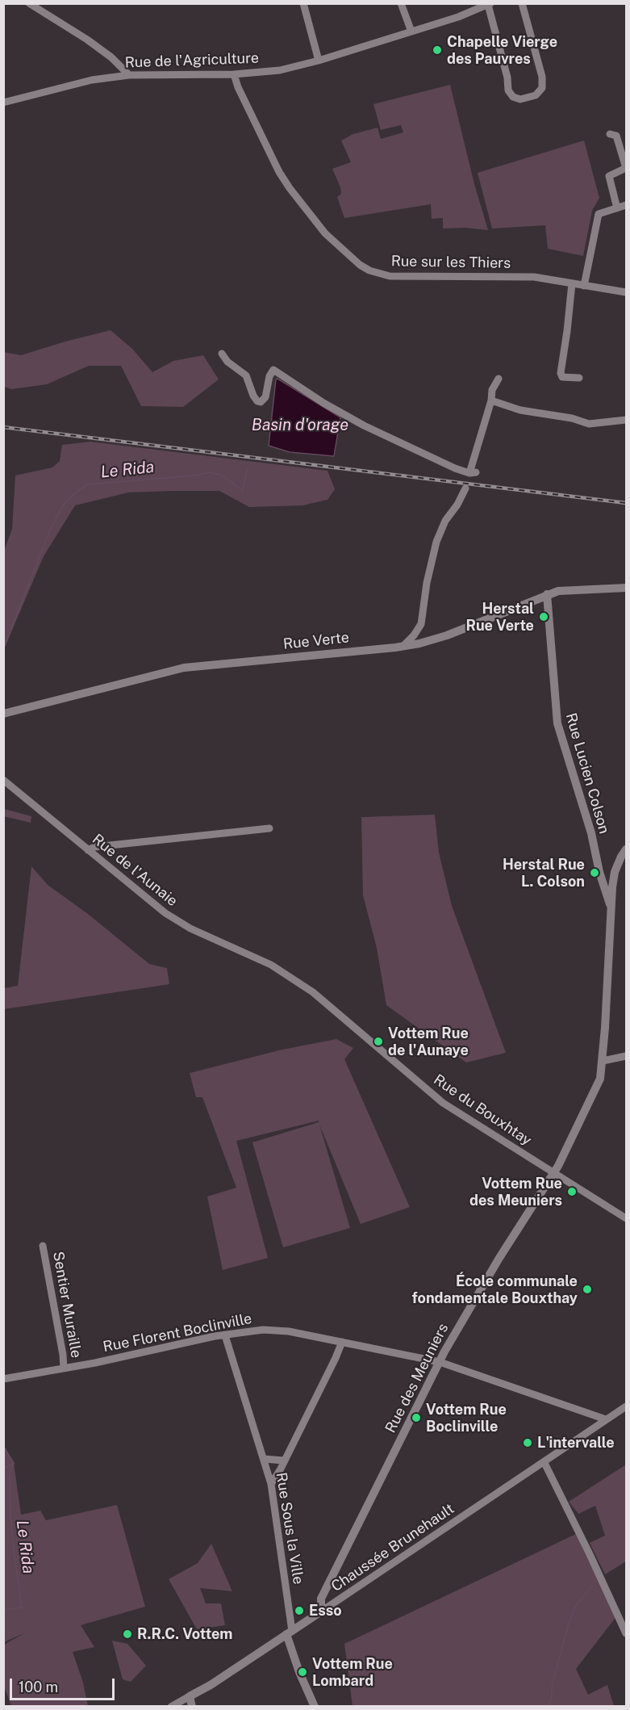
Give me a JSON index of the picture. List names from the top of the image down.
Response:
{
  "streets": {
    "street": [
      "Rue de l'Agriculture",
      "Rue sur les Thiers",
      "Rue Verte",
      "Rue Lucien Colson",
      "Rue de l'Aunaie",
      "Rue du Bouxhtay",
      "Sentier Muraille",
      "Rue Florent Boclinville",
      "Rue des Meuniers",
      "Rue Sous la Ville",
      "Chaussée Brunehault"
    ]
  },
  "crossings": [
    ["Rue de l'Agriculture", "Rue sur les Thiers"],
    ["Rue Verte", "Rue Lucien Colson"],
    ["Rue de l'Aunaie", "Rue du Bouxhtay"],
    ["Rue du Bouxhtay", "Rue des Meuniers"],
    ["Sentier Muraille", "Rue Florent Boclinville"],
    ["Rue Florent Boclinville", "Rue des Meuniers"],
    ["Rue Florent Boclinville", "Rue Sous la Ville"],
    ["Rue Florent Boclinville", "Chaussée Brunehault"],
    ["Rue des Meuniers", "Chaussée Brunehault"],
    ["Rue Sous la Ville", "Chaussée Brunehault"]
  ],
  "water": ["Basin d'orage", "Le Rida"],
  "places": [
    "Chapelle Vierge des Pauvres",
    "Herstal Rue Verte",
    "Herstal Rue L. Colson",
    "Vottem Rue de l'Aunaye",
    "Vottem Rue des Meuniers",
    "École communale fondamentale Bouxthay",
    "Vottem Rue Boclinville",
    "L'intervalle",
    "Esso",
    "R.R.C. Vottem",
    "Vottem Rue Lombard"
  ],
  "scale_bar": "100 m"
}
